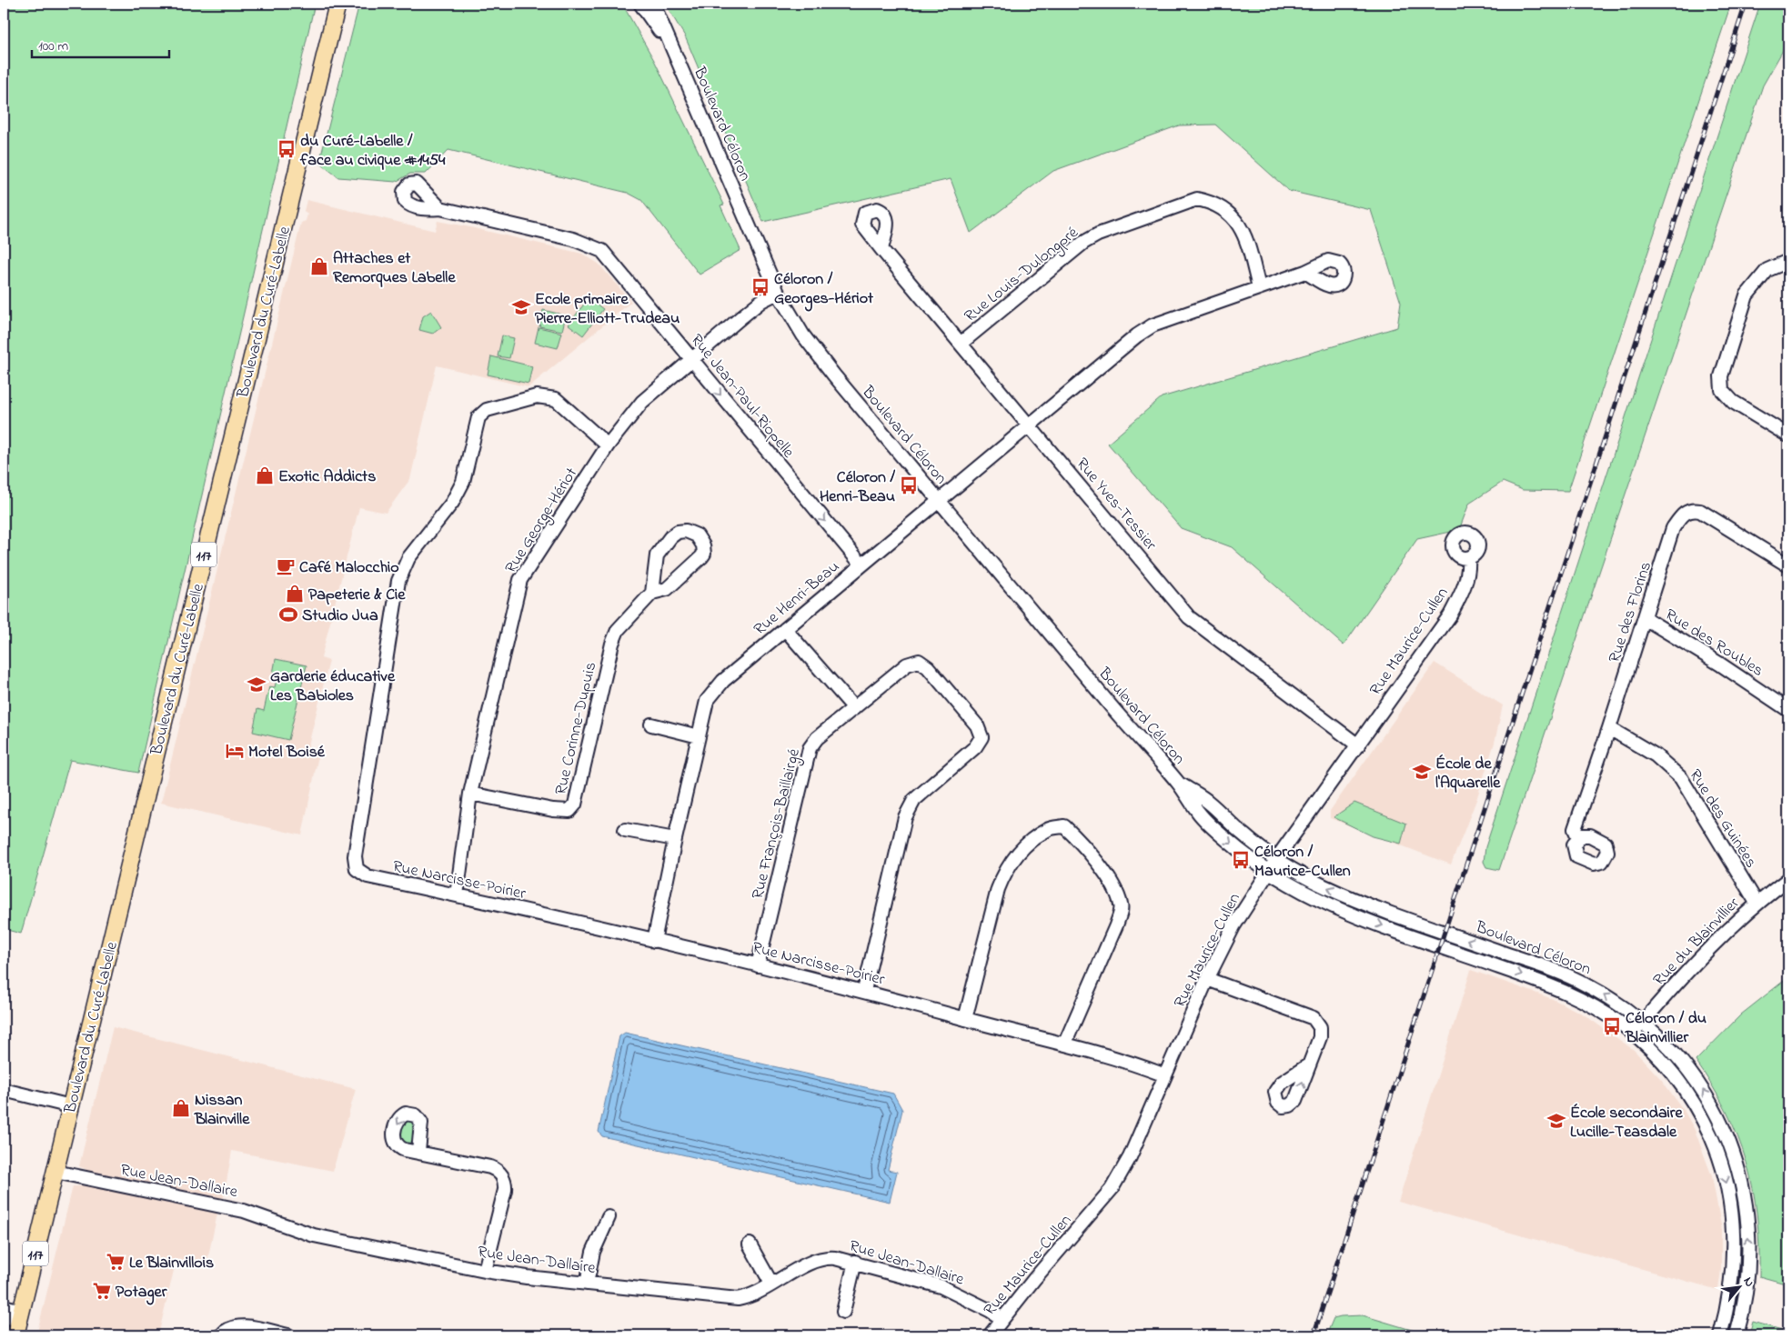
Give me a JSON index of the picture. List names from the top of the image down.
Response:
{
  "streets": {
    "main road": ["Boulevard du Curé-Labelle", "117"],
    "street": [
      "Boulevard Céloron",
      "Rue Louis-Dulongpré",
      "Rue Jean-Paul-Riopelle",
      "Rue Yves-Tessier",
      "Rue George-Hériot",
      "Rue Henri-Beau",
      "Rue des Florins",
      "Rue Maurice-Cullen",
      "Rue des Roubles",
      "Rue Corinne-Dupuis",
      "Rue des Guinées",
      "Rue François-Baillairgé",
      "Rue Narcisse-Poirier",
      "Rue du Blainvillier",
      "Rue Jean-Dallaire"
    ]
  },
  "crossings": [
    ["Boulevard Céloron", "Rue George-Hériot"],
    ["Boulevard Céloron", "Rue Henri-Beau"],
    ["Boulevard Céloron", "Rue Maurice-Cullen"],
    ["Boulevard Céloron", "Rue du Blainvillier"],
    ["Rue Louis-Dulongpré", "Rue Yves-Tessier"],
    ["Boulevard du Curé-Labelle", "Rue Jean-Dallaire"],
    ["Rue Jean-Paul-Riopelle", "Rue George-Hériot"],
    ["Rue Jean-Paul-Riopelle", "Rue Henri-Beau"],
    ["Rue Yves-Tessier", "Rue Maurice-Cullen"],
    ["Rue George-Hériot", "Rue Corinne-Dupuis"],
    ["Rue George-Hériot", "Rue Narcisse-Poirier"],
    ["Rue Henri-Beau", "Rue Narcisse-Poirier"],
    ["Rue des Florins", "Rue des Roubles"],
    ["Rue des Florins", "Rue des Guinées"],
    ["Rue Maurice-Cullen", "Rue Narcisse-Poirier"],
    ["Rue Maurice-Cullen", "Rue Jean-Dallaire"],
    ["Rue des Guinées", "Rue du Blainvillier"],
    ["Rue François-Baillairgé", "Rue Narcisse-Poirier"]
  ],
  "one_way": ["Rue Jean-Paul-Riopelle"],
  "places": {
    "bus stop": [
      "du Curé-Labelle / face au civique #1454",
      "Céloron / Georges-Hériot",
      "Céloron / Henri-Beau",
      "Céloron / Maurice-Cullen",
      "Céloron / du Blainvillier"
    ],
    "shop": [
      "Attaches et Remorques Labelle",
      "Exotic Addicts",
      "Papeterie & Cie",
      "Nissan Blainville"
    ],
    "school or university": [
      "Ecole primaire Pierre-Elliott-Trudeau",
      "Garderie éducative Les Babioles",
      "École de l'Aquarelle",
      "École secondaire Lucille-Teasdale"
    ],
    "cafe": ["Café Malocchio"],
    "sports": ["Studio Jua"],
    "hotel": ["Motel Boisé"],
    "supermarket": ["Le Blainvillois", "Potager"]
  },
  "scale_bar": "100 m",
  "north": "top right"
}
